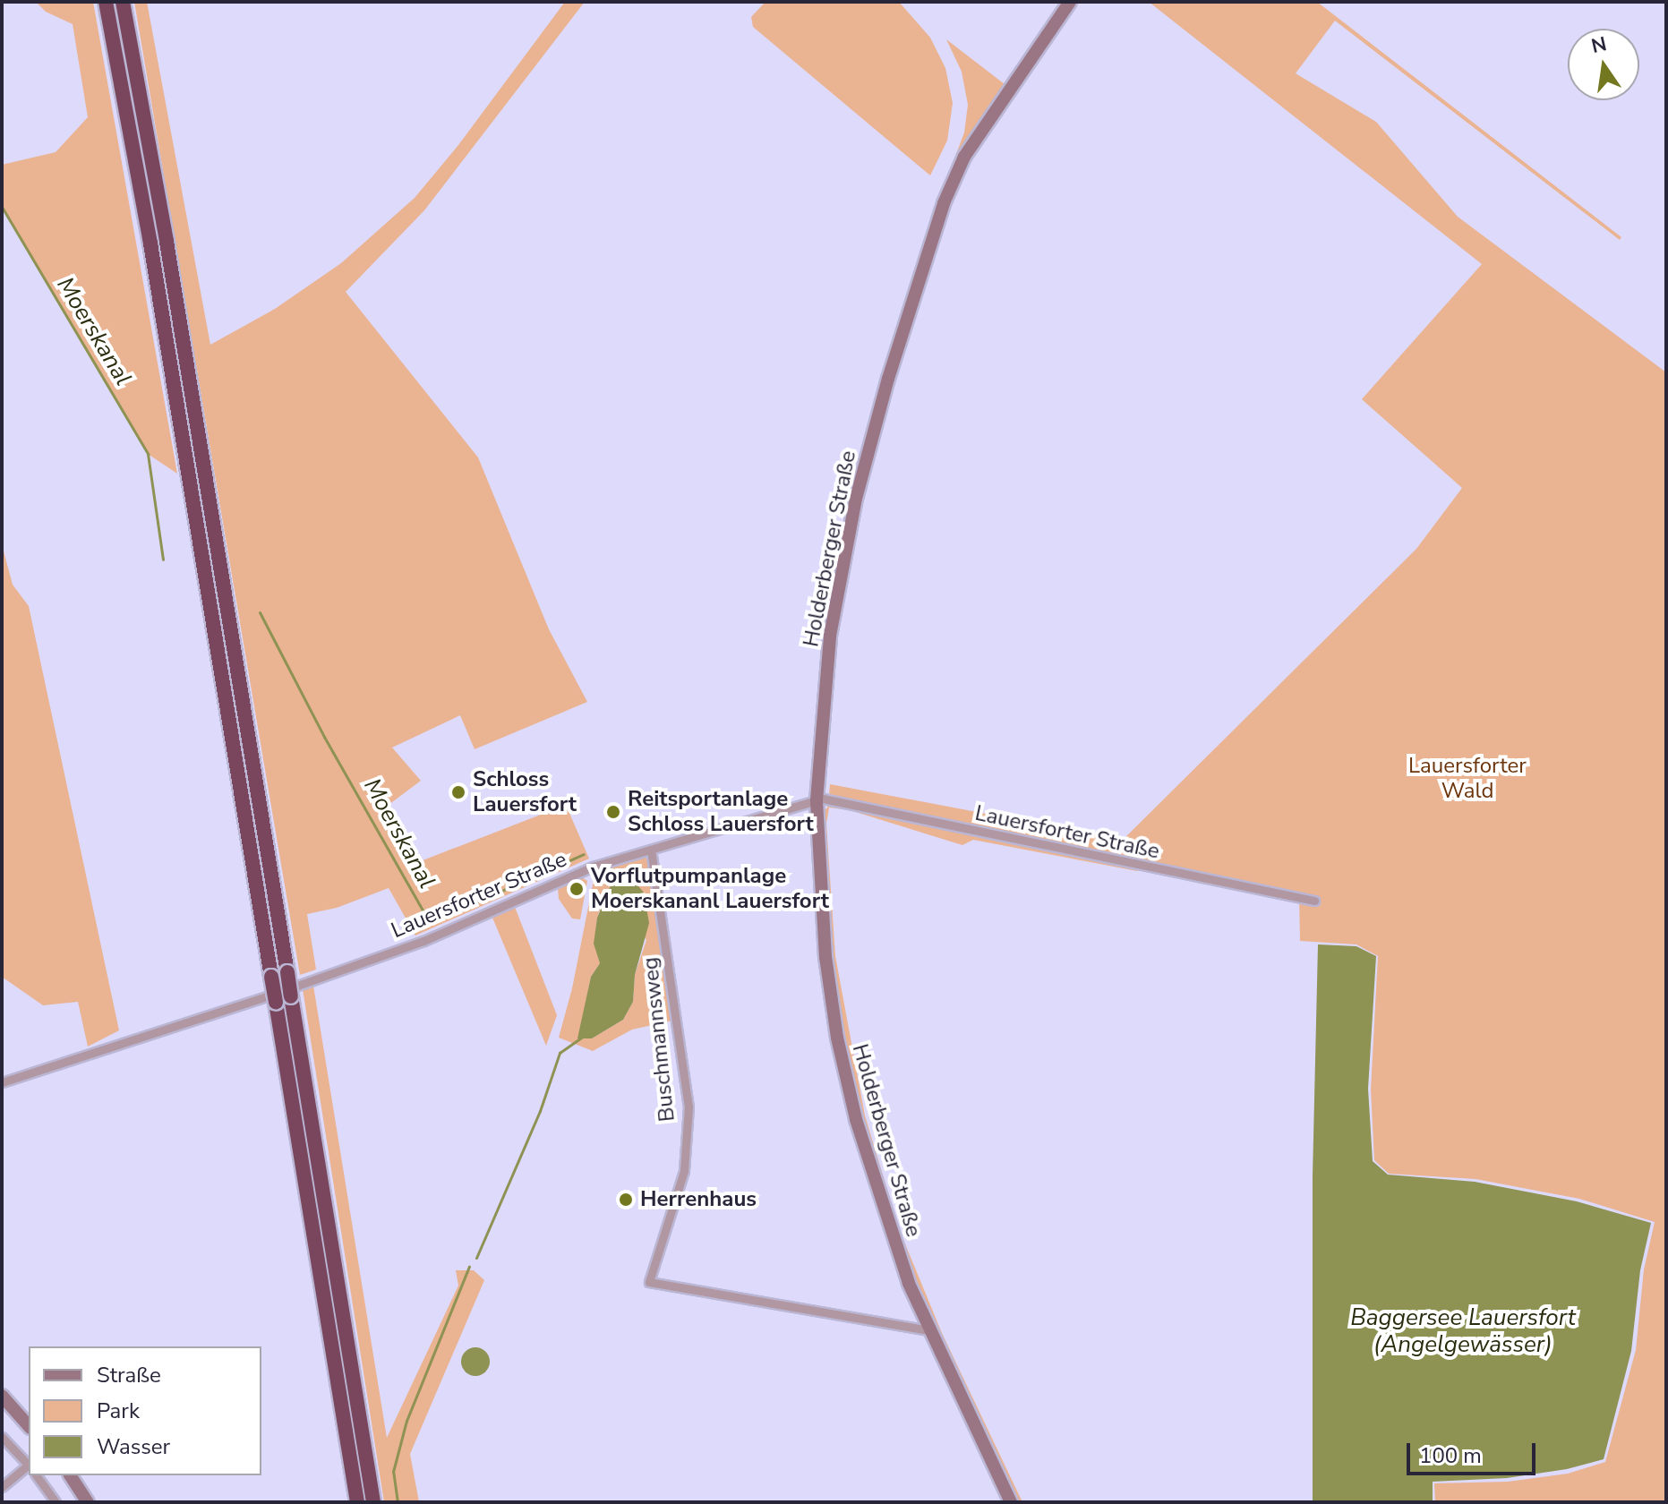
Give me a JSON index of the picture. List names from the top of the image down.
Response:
{
  "streets": {
    "main road": ["Holderberger Straße"],
    "street": ["Lauersforter Straße", "Buschmannsweg"]
  },
  "crossings": [
    ["Holderberger Straße", "Lauersforter Straße"],
    ["Holderberger Straße", "Buschmannsweg"],
    ["Lauersforter Straße", "Buschmannsweg"]
  ],
  "water": ["Moerskanal", "Baggersee Lauersfort (Angelgewässer)"],
  "parks": ["Lauersforter Wald"],
  "places": [
    "Schloss Lauersfort",
    "Reitsportanlage Schloss Lauersfort",
    "Vorflutpumpanlage Moerskananl Lauersfort",
    "Herrenhaus"
  ],
  "legend": ["Straße", "Park", "Wasser"],
  "scale_bar": "100 m",
  "north": "top"
}
